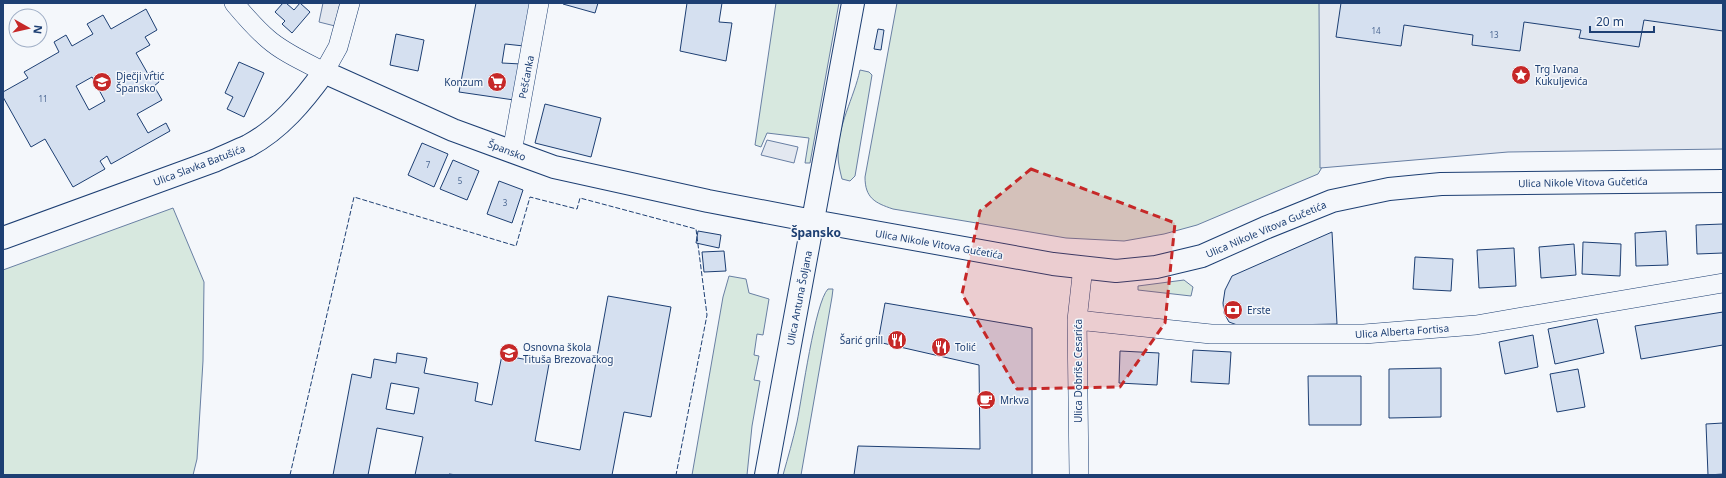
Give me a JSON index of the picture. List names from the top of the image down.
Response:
{
  "streets": {
    "street": [
      "Pešćanka",
      "Špansko",
      "Ulica Slavka Batušića",
      "Ulica Nikole Vitova Gučetića",
      "Ulica Antuna Šoljana",
      "Ulica Alberta Fortisa",
      "Ulica Dobriše Cesarića"
    ]
  },
  "crossings": [
    ["Pešćanka", "Špansko"],
    ["Špansko", "Ulica Slavka Batušića"],
    ["Špansko", "Ulica Nikole Vitova Gučetića"],
    ["Špansko", "Ulica Antuna Šoljana"],
    ["Ulica Nikole Vitova Gučetića", "Ulica Antuna Šoljana"],
    ["Ulica Nikole Vitova Gučetića", "Ulica Dobriše Cesarića"],
    ["Ulica Alberta Fortisa", "Ulica Dobriše Cesarića"]
  ],
  "districts": ["Špansko"],
  "places": {
    "place": ["Trg Ivana Kukuljevića"],
    "school or university": ["Dječji vrtić Špansko", "Osnovna škola Tituša Brezovačkog"],
    "supermarket": ["Konzum"],
    "bank": ["Erste"],
    "restaurant": ["Šarić grill", "Tolić"],
    "cafe": ["Mrkva"]
  },
  "house_numbers": [
    "14",
    "13",
    "11",
    "7",
    "5",
    "3"
  ],
  "scale_bar": "20 m",
  "north": "right"
}
